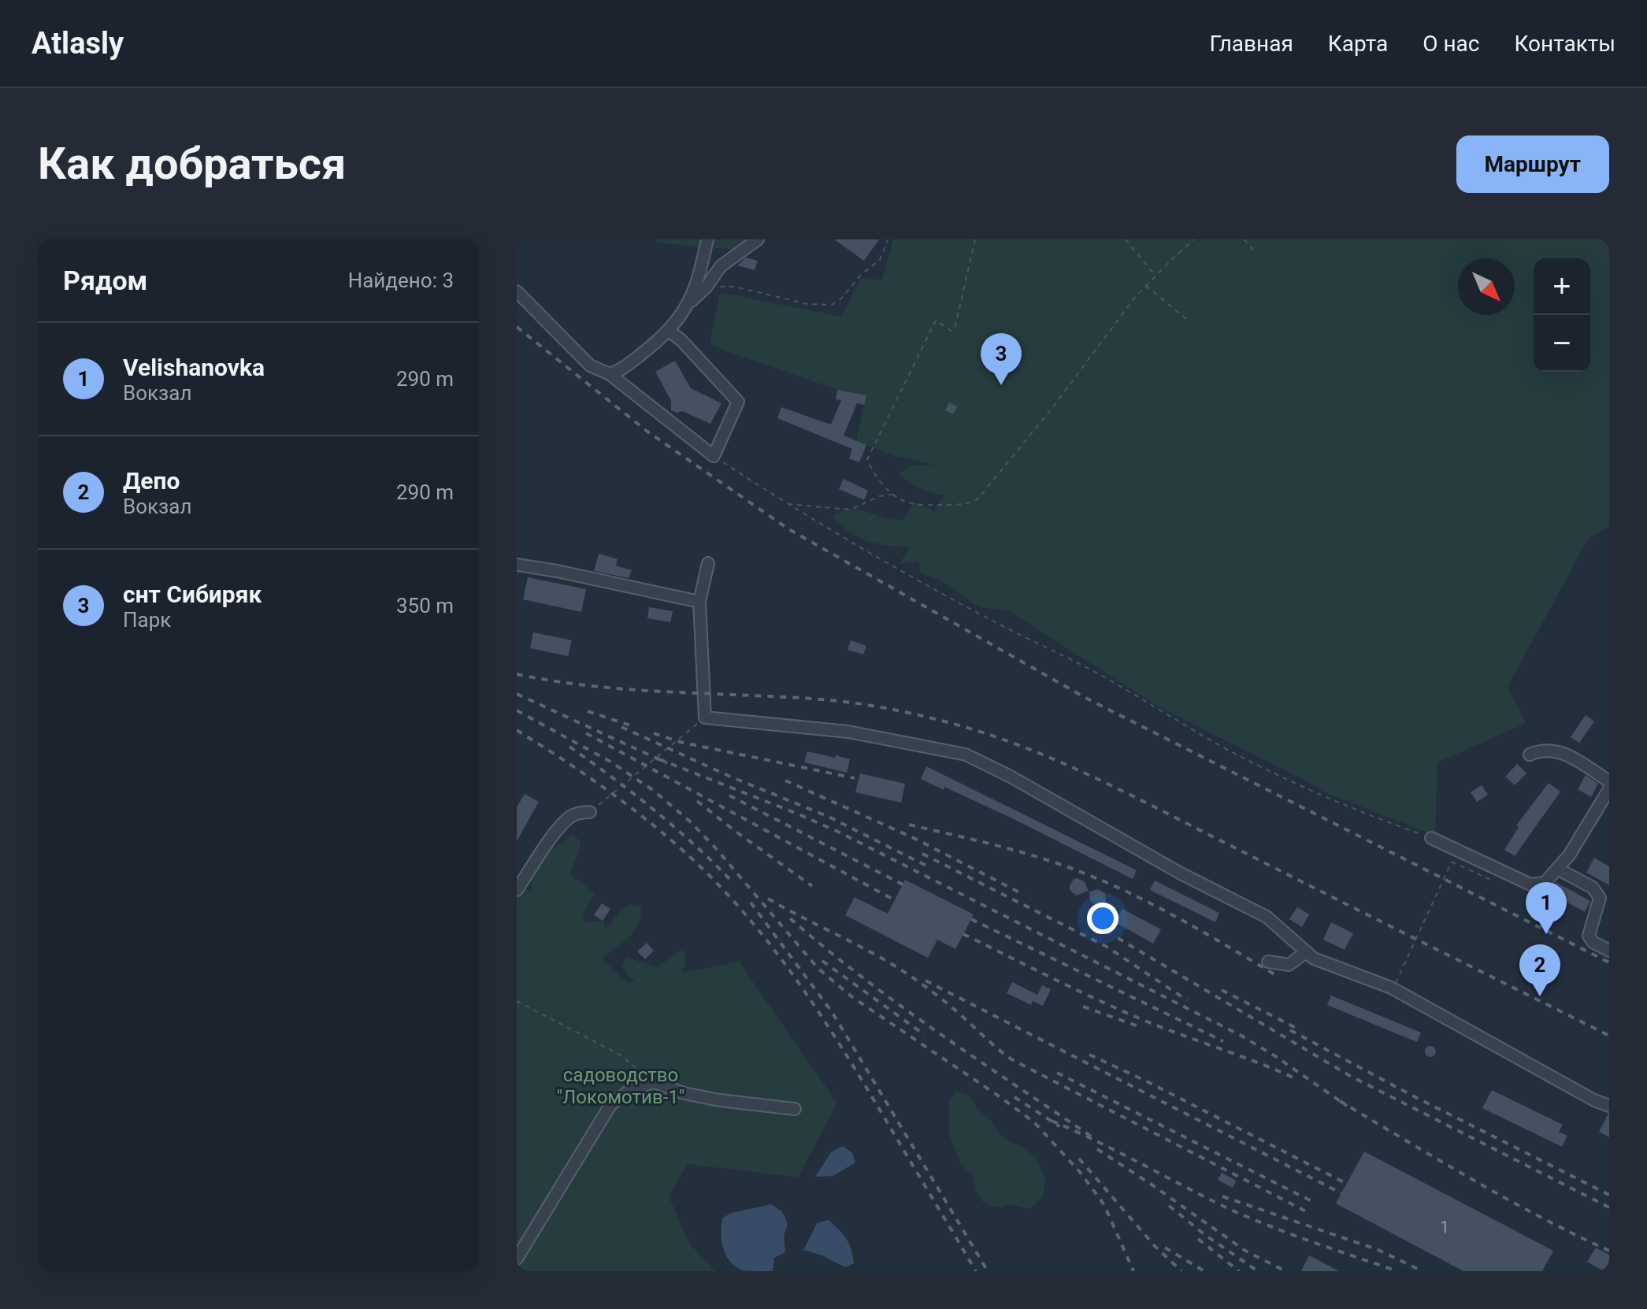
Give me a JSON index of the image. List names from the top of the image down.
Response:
{
  "parks": ["садоводство \"Локомотив-1\""],
  "house_numbers": ["1"],
  "north": "bottom right",
  "page": {
    "header": "Atlasly",
    "nav": [
      "Главная",
      "Карта",
      "О нас",
      "Контакты"
    ],
    "buttons": "Маршрут",
    "title": "Как добраться",
    "heading": ["Рядом", "Найдено: 3"],
    "map_buttons": ["+", "−"],
    "list": [
      {
        "mark": "1",
        "name": "Velishanovka",
        "note": "Вокзал",
        "value": "290 m"
      },
      {
        "mark": "2",
        "name": "Депо",
        "note": "Вокзал",
        "value": "290 m"
      },
      {
        "mark": "3",
        "name": "снт Сибиряк",
        "note": "Парк",
        "value": "350 m"
      }
    ],
    "pins": ["3", "1", "2"]
  }
}
